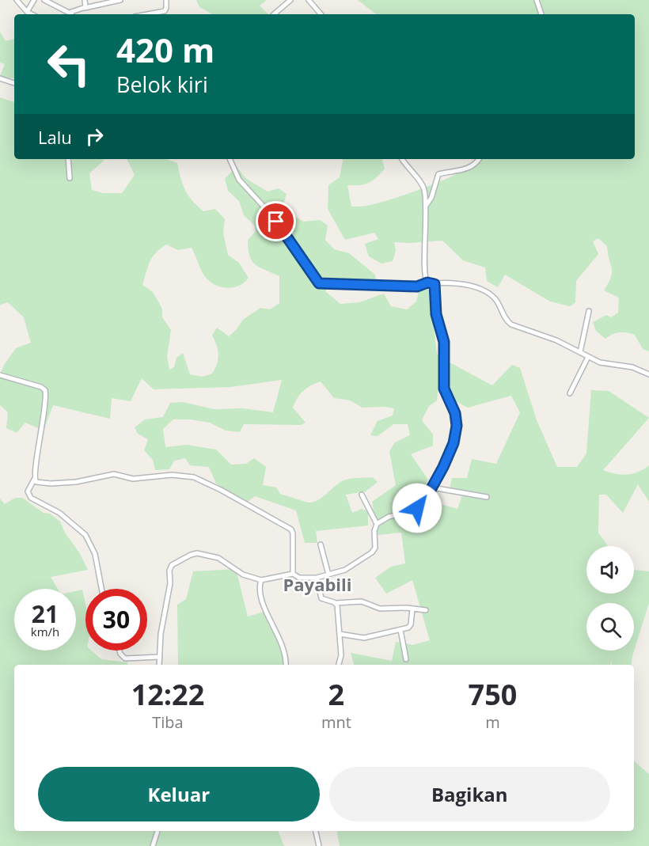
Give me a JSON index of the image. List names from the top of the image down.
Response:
{
  "districts": ["Payabili"],
  "page": {
    "turn": ["420 m", "Belok kiri"],
    "then": "Lalu",
    "speed": "21 km/h",
    "limit": "30",
    "eta": [
      "12:22",
      "Tiba",
      "2",
      "mnt",
      "750",
      "m"
    ],
    "buttons": ["Keluar", "Bagikan"]
  }
}
